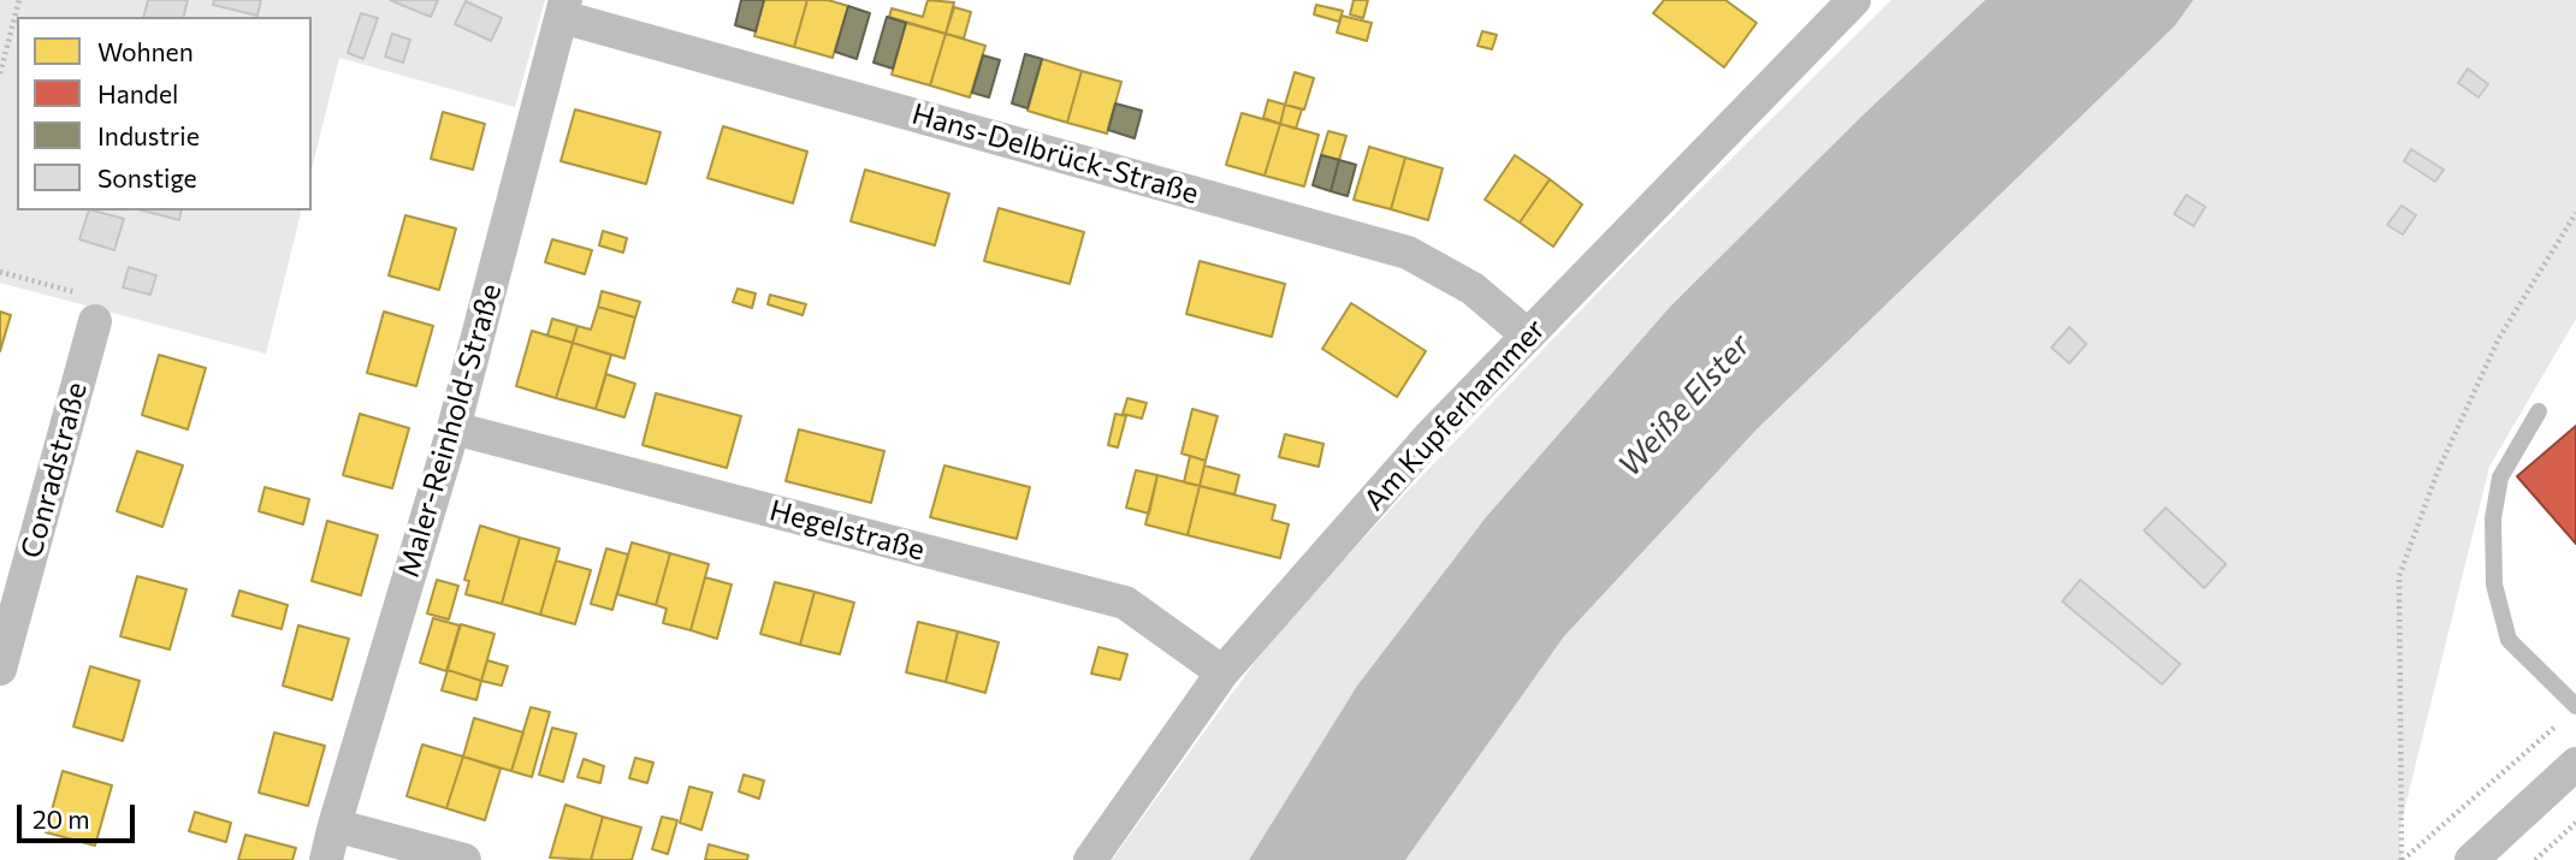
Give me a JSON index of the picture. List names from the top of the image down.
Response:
{
  "streets": {
    "street": [
      "Hans-Delbrück-Straße",
      "Am Kupferhammer",
      "Maler-Reinhold-Straße",
      "Conradstraße",
      "Hegelstraße"
    ]
  },
  "crossings": [
    ["Hans-Delbrück-Straße", "Am Kupferhammer"],
    ["Hans-Delbrück-Straße", "Maler-Reinhold-Straße"],
    ["Am Kupferhammer", "Hegelstraße"],
    ["Maler-Reinhold-Straße", "Hegelstraße"]
  ],
  "water": ["Weiße Elster"],
  "legend": [
    "Wohnen",
    "Handel",
    "Industrie",
    "Sonstige"
  ],
  "scale_bar": "20 m"
}
